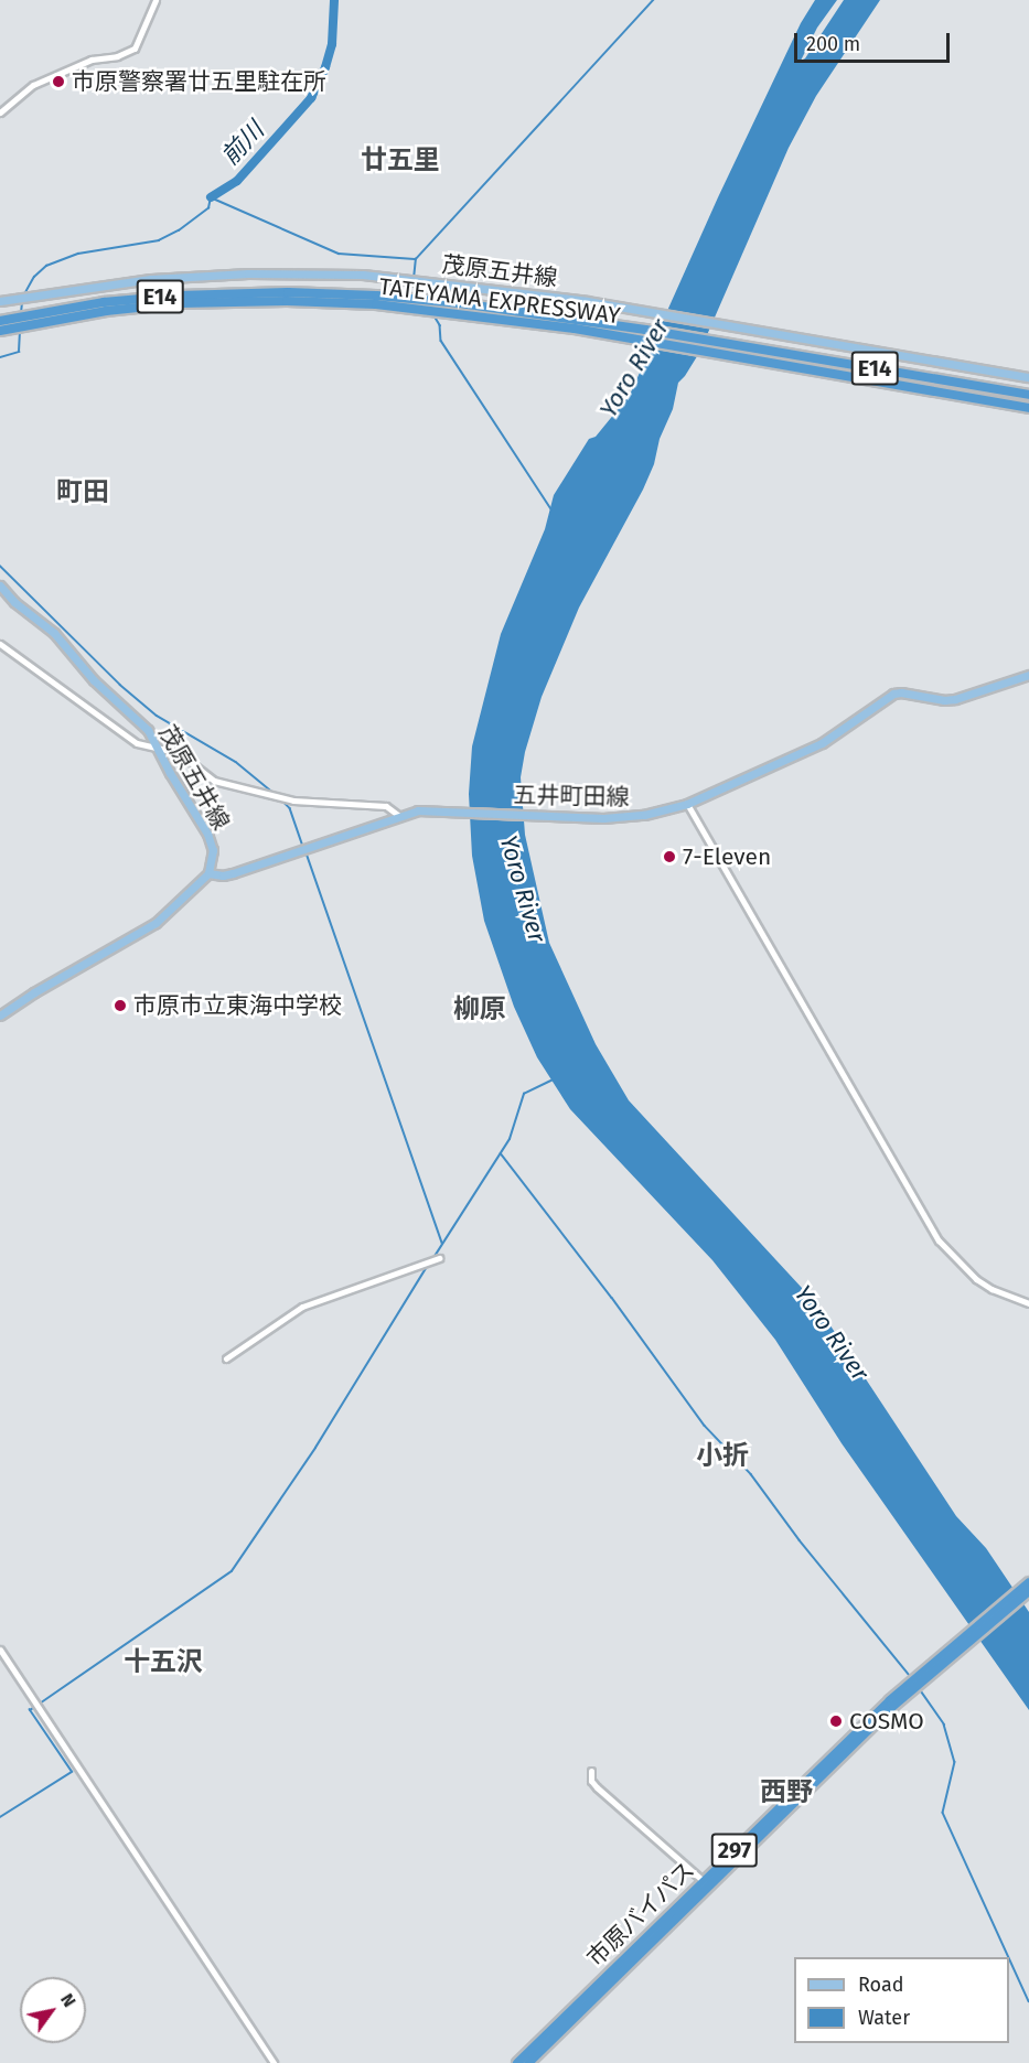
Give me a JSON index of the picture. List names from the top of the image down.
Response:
{
  "streets": {
    "highway": [
      "E14",
      "TATEYAMA EXPRESSWAY",
      "297",
      "市原バイパス"
    ],
    "main road": ["茂原五井線", "五井町田線"]
  },
  "crossings": [
    ["茂原五井線", "五井町田線"]
  ],
  "districts": [
    "廿五里",
    "町田",
    "柳原",
    "小折",
    "十五沢",
    "西野"
  ],
  "water": ["前川", "Yoro River"],
  "places": [
    "市原警察署廿五里駐在所",
    "7-Eleven",
    "市原市立東海中学校",
    "COSMO"
  ],
  "legend": ["Road", "Water"],
  "scale_bar": "200 m",
  "north": "top right"
}
